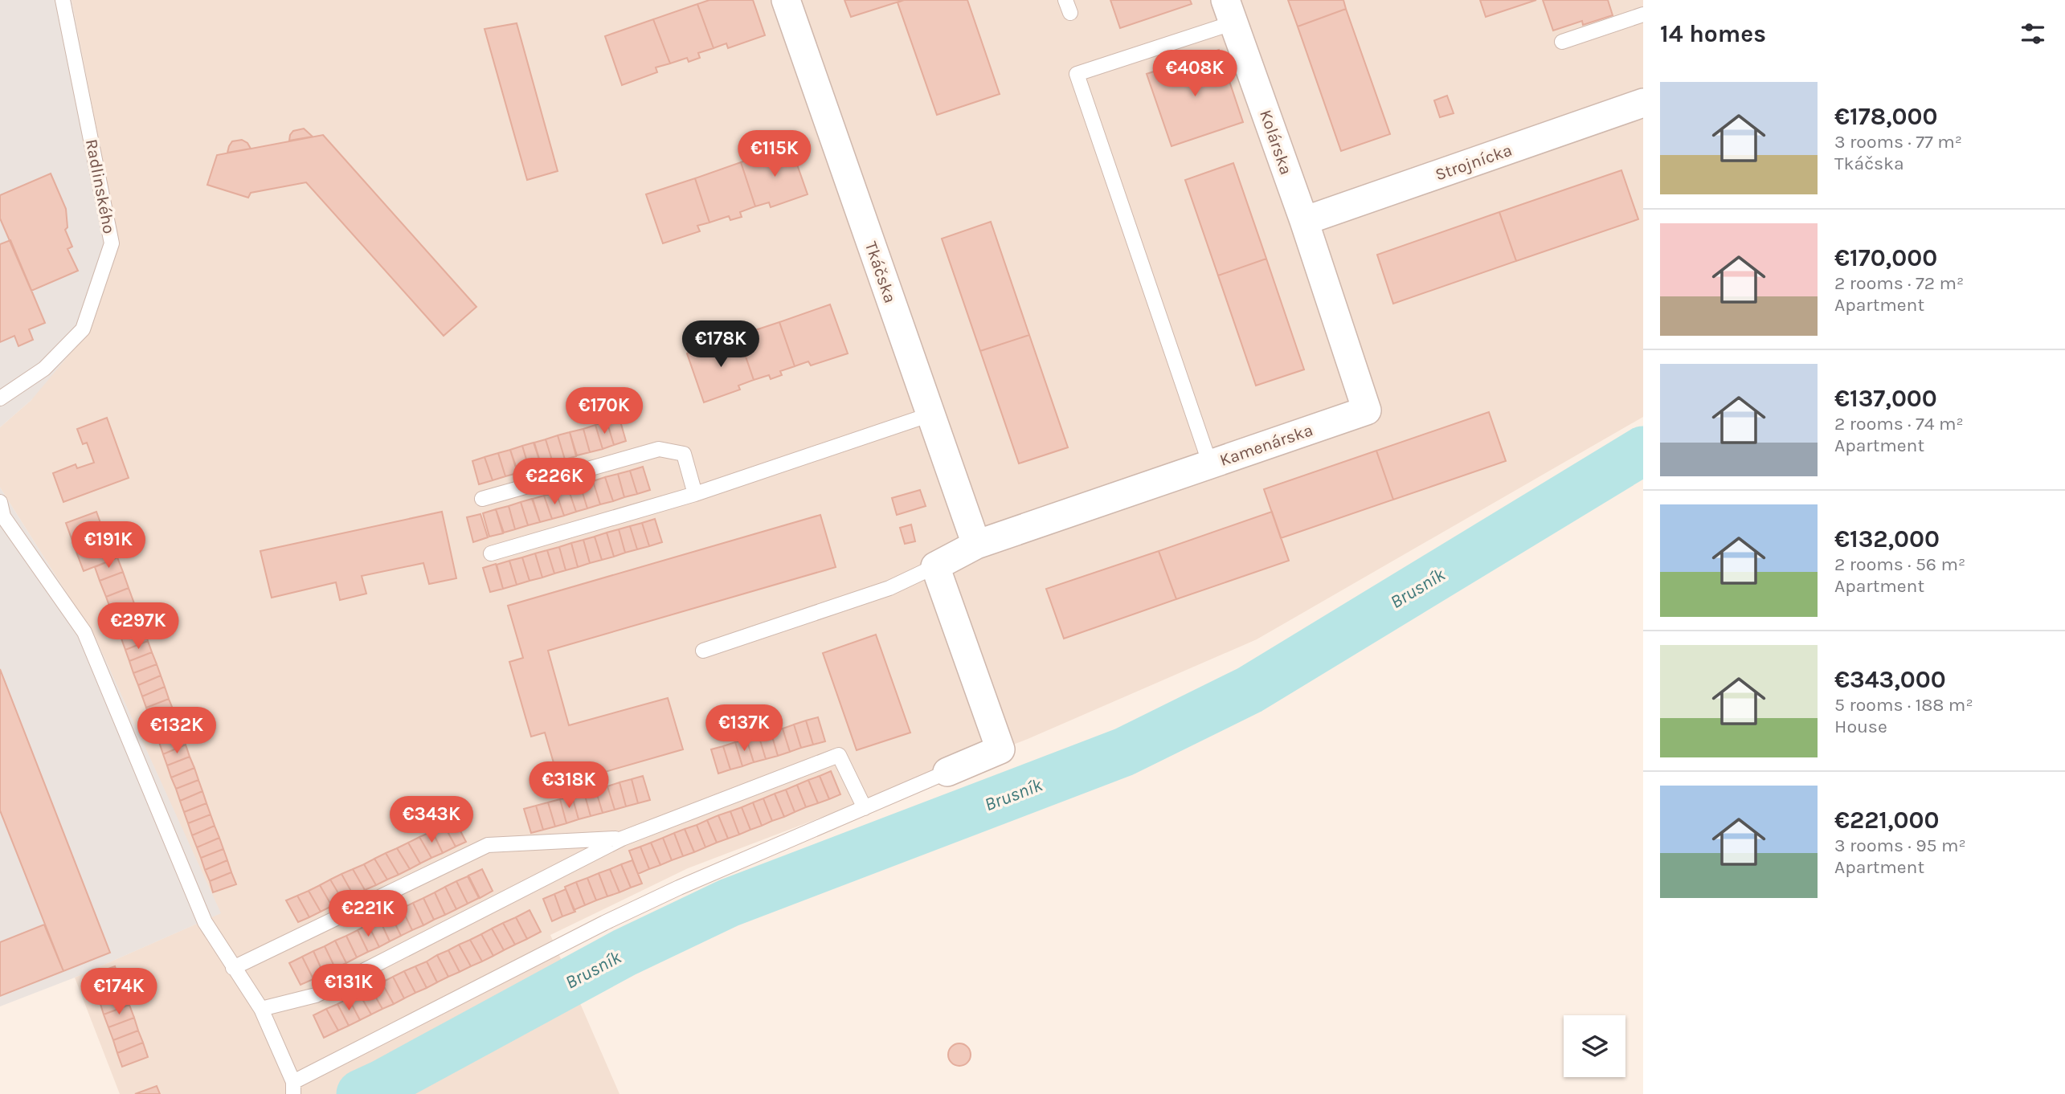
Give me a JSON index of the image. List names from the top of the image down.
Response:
{
  "streets": {
    "street": [
      "Kolárska",
      "Strojnícka",
      "Tkáčska",
      "Kamenárska"
    ],
    "lane": ["Radlinského"]
  },
  "crossings": [
    ["Kolárska", "Strojnícka"],
    ["Kolárska", "Kamenárska"],
    ["Strojnícka", "Kamenárska"],
    ["Tkáčska", "Kamenárska"]
  ],
  "water": ["Brusník"],
  "page": {
    "heading": "14 homes",
    "price": [
      "€408K",
      "€115K",
      "€178K",
      "€170K",
      "€226K",
      "€191K",
      "€297K",
      "€137K",
      "€132K",
      "€318K",
      "€343K",
      "€221K",
      "€131K",
      "€174K"
    ],
    "list": [
      {
        "name": "€178,000",
        "note": "3 rooms · 77 m² · Tkáčska"
      },
      {
        "name": "€170,000",
        "note": "2 rooms · 72 m² · Apartment"
      },
      {
        "name": "€137,000",
        "note": "2 rooms · 74 m² · Apartment"
      },
      {
        "name": "€132,000",
        "note": "2 rooms · 56 m² · Apartment"
      },
      {
        "name": "€343,000",
        "note": "5 rooms · 188 m² · House"
      },
      {
        "name": "€221,000",
        "note": "3 rooms · 95 m² · Apartment"
      }
    ]
  }
}
